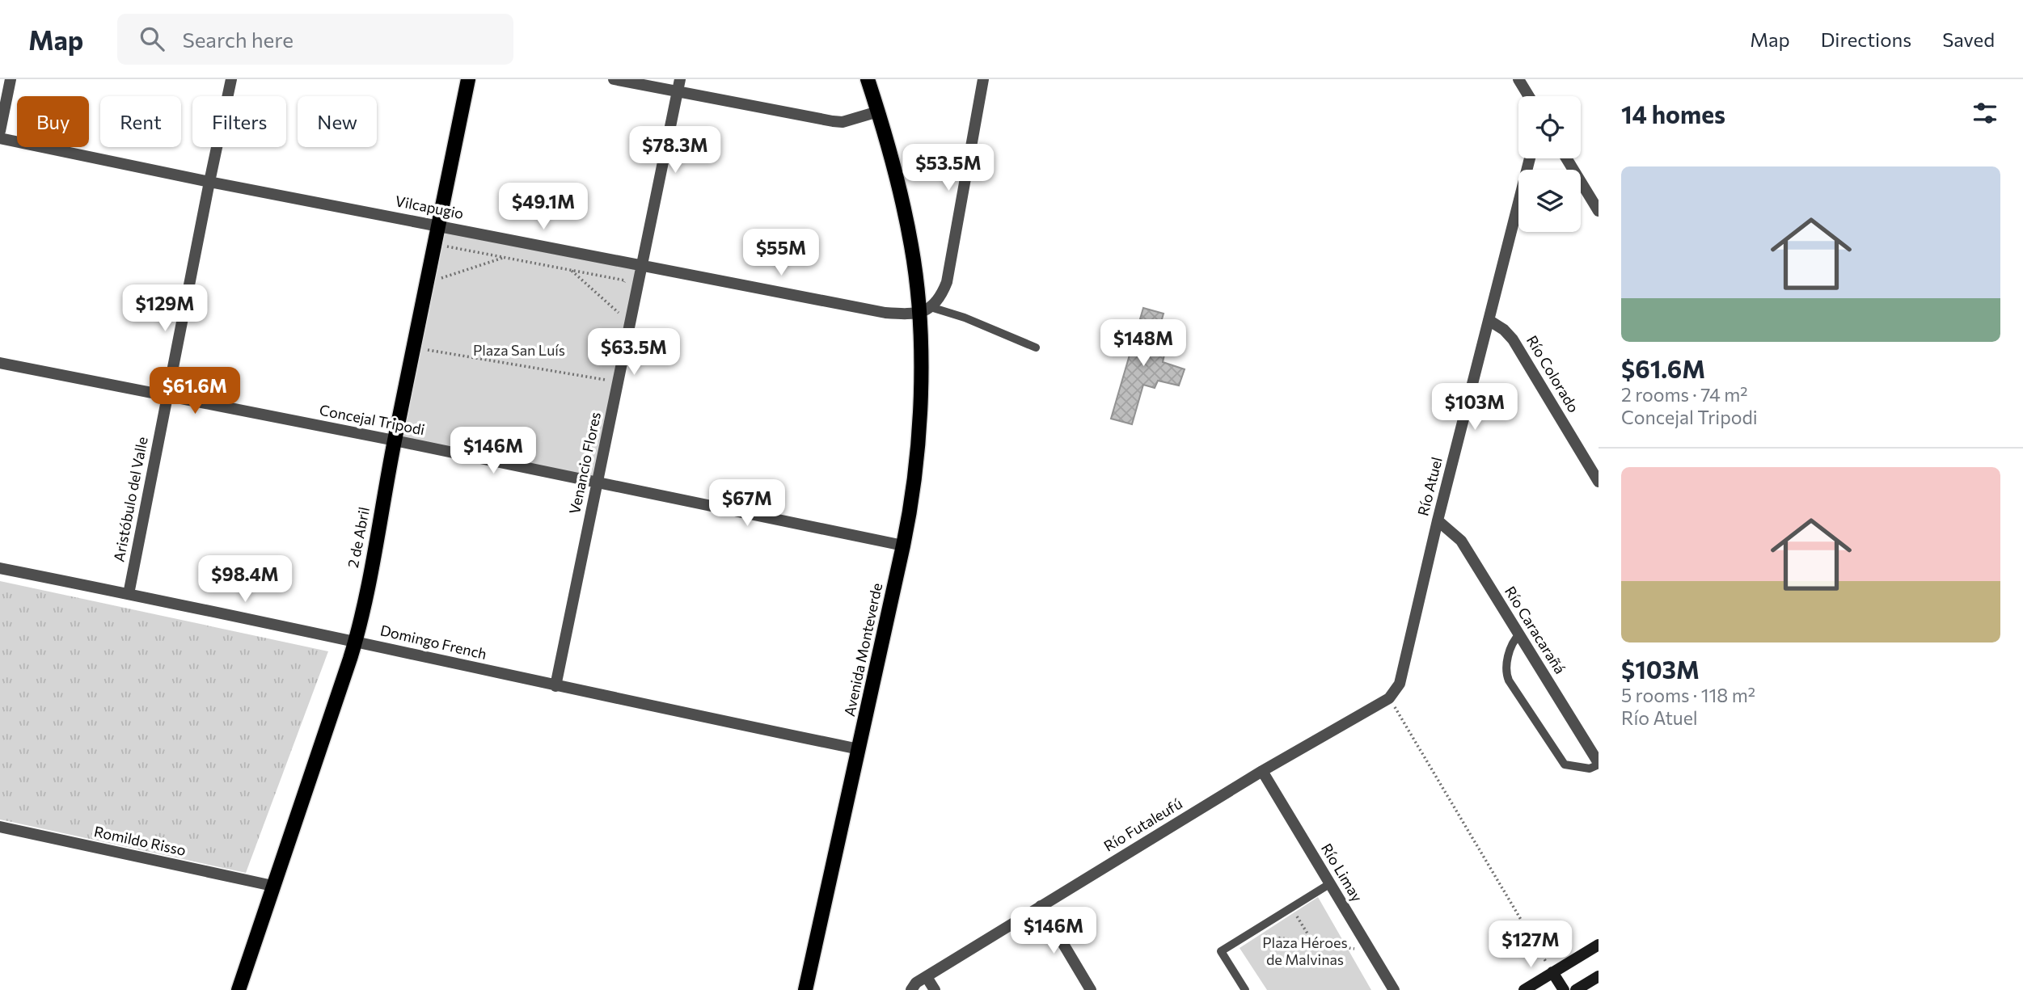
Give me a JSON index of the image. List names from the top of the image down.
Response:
{
  "streets": {
    "main road": ["2 de Abril", "Avenida Monteverde"],
    "street": [
      "Vilcapugio",
      "Río Colorado",
      "Concejal Tripodi",
      "Venancio Flores",
      "Río Atuel",
      "Aristóbulo del Valle",
      "Río Caracarañá",
      "Domingo French",
      "Río Futaleufú",
      "Romildo Risso",
      "Río Limay"
    ]
  },
  "crossings": [
    ["Vilcapugio", "Venancio Flores"],
    ["Vilcapugio", "Aristóbulo del Valle"],
    ["Vilcapugio", "2 de Abril"],
    ["Vilcapugio", "Avenida Monteverde"],
    ["Río Colorado", "Río Atuel"],
    ["Concejal Tripodi", "Venancio Flores"],
    ["Concejal Tripodi", "Aristóbulo del Valle"],
    ["Concejal Tripodi", "2 de Abril"],
    ["Concejal Tripodi", "Avenida Monteverde"],
    ["Venancio Flores", "Domingo French"],
    ["Río Atuel", "Río Caracarañá"],
    ["Río Atuel", "Río Futaleufú"],
    ["Aristóbulo del Valle", "Domingo French"],
    ["2 de Abril", "Domingo French"],
    ["2 de Abril", "Romildo Risso"],
    ["Domingo French", "Avenida Monteverde"],
    ["Río Futaleufú", "Río Limay"]
  ],
  "parks": ["Plaza San Luís", "Plaza Héroes de Malvinas"],
  "page": {
    "header": "Map",
    "search": "Search here",
    "nav": ["Map", "Directions", "Saved"],
    "heading": "14 homes",
    "chip": [
      "Buy",
      "Rent",
      "Filters",
      "New"
    ],
    "price": [
      "$78.3M",
      "$53.5M",
      "$49.1M",
      "$55M",
      "$129M",
      "$148M",
      "$63.5M",
      "$61.6M",
      "$103M",
      "$146M",
      "$67M",
      "$98.4M",
      "$146M",
      "$127M"
    ],
    "list": [
      {
        "name": "$61.6M",
        "note": "2 rooms · 74 m² · Concejal Tripodi"
      },
      {
        "name": "$103M",
        "note": "5 rooms · 118 m² · Río Atuel"
      }
    ]
  }
}
